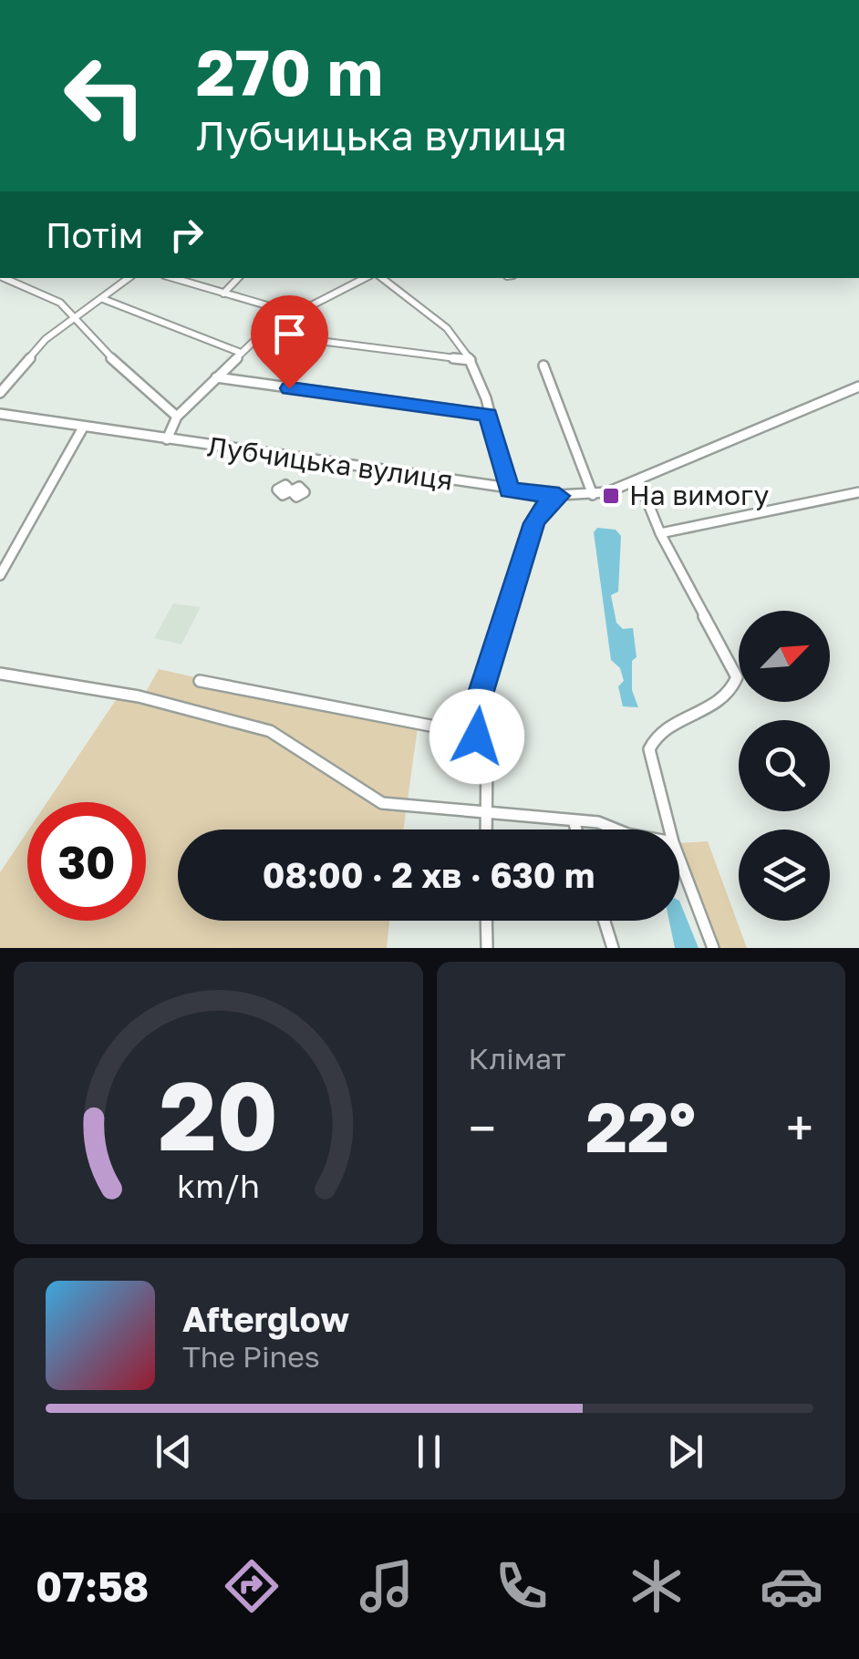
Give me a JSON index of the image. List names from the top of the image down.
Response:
{
  "streets": {
    "street": ["Лубчицька вулиця"]
  },
  "places": {
    "transit": ["На вимогу"]
  },
  "north": "top right",
  "page": {
    "turn": ["270 m", "Лубчицька вулиця"],
    "then": "Потім",
    "limit": "30",
    "trip": "08:00 · 2 хв · 630 m",
    "tile": "Клімат",
    "heat": ["−", "22°", "+"],
    "song": ["Afterglow", "The Pines"],
    "tabs": "07:58",
    "gauge": ["20", "km/h"]
  }
}
